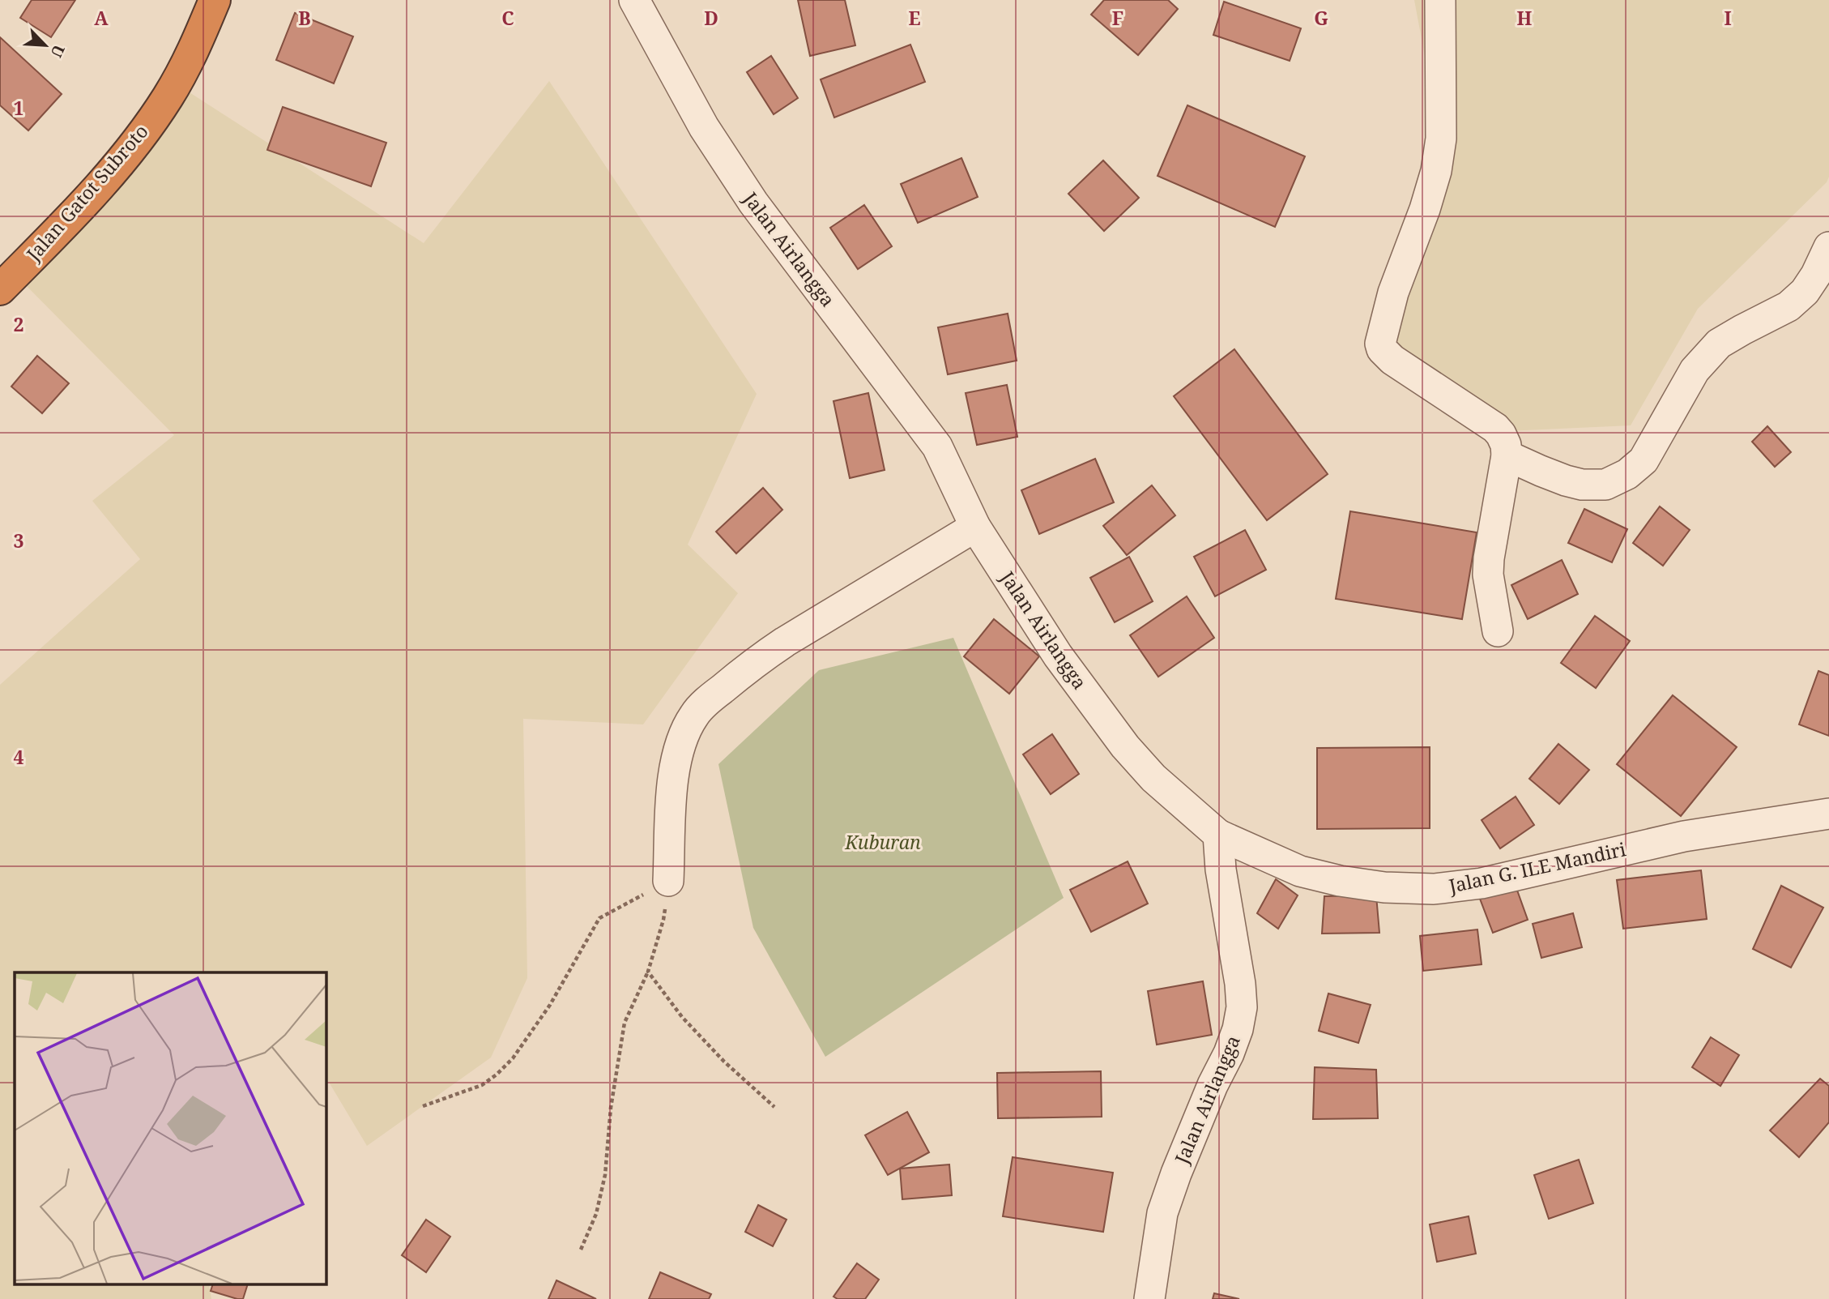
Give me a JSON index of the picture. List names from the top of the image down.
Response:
{
  "streets": {
    "highway": ["Jalan Gatot Subroto"],
    "street": ["Jalan Airlangga", "Jalan G. ILE Mandiri"]
  },
  "crossings": [
    ["Jalan Airlangga", "Jalan G. ILE Mandiri"]
  ],
  "parks": ["Kuburan"],
  "north": "bottom right",
  "grid": {
    "columns": [
      "A",
      "B",
      "C",
      "D",
      "E",
      "F",
      "G",
      "H",
      "I"
    ],
    "rows": [
      "1",
      "2",
      "3",
      "4"
    ]
  }
}
